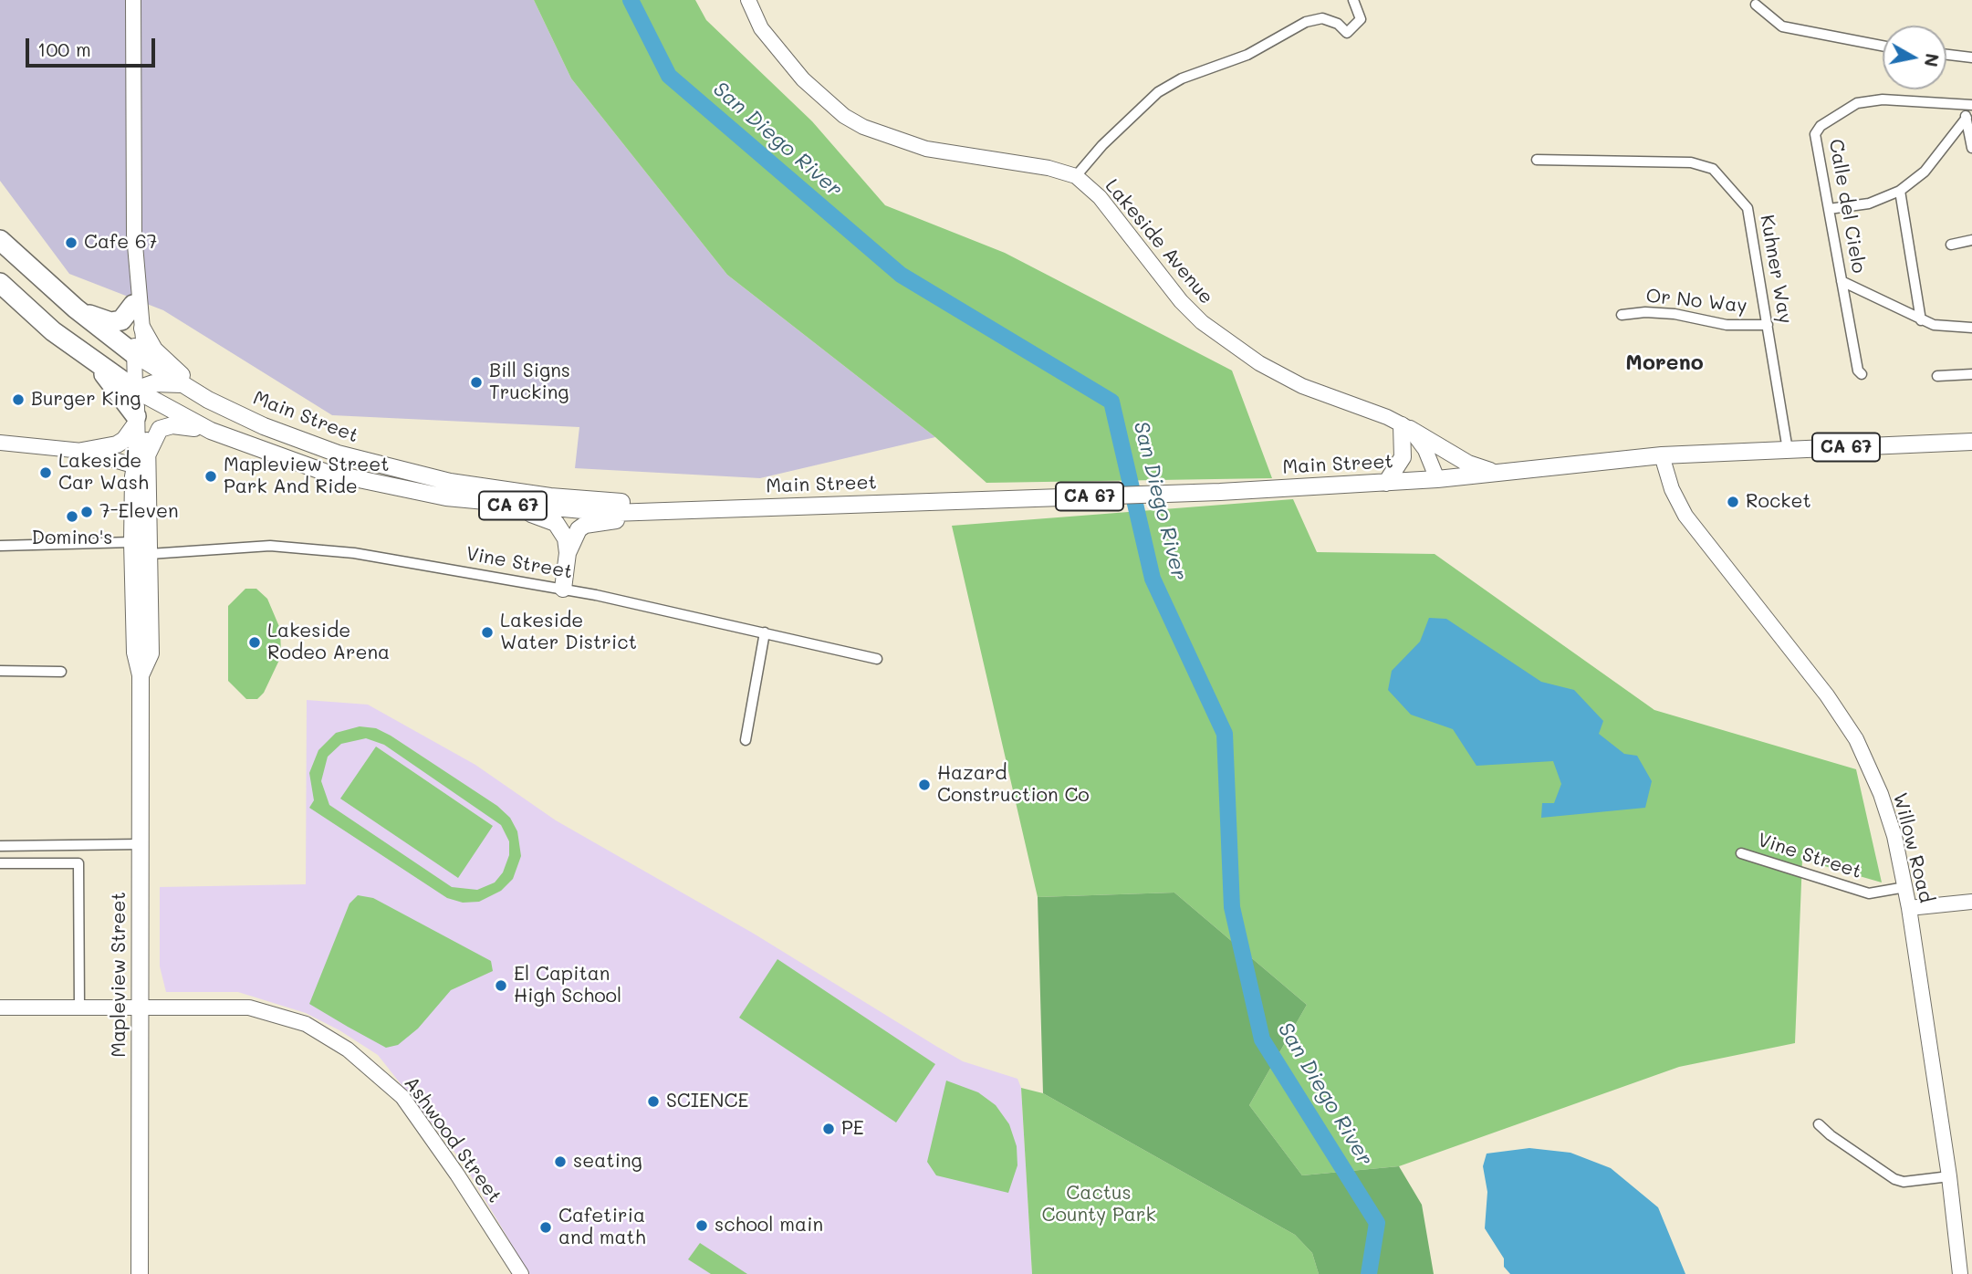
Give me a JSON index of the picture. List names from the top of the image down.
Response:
{
  "streets": {
    "highway": ["CA 67"],
    "main road": [
      "Lakeside Avenue",
      "Main Street",
      "Willow Road",
      "Mapleview Street",
      "Ashwood Street"
    ],
    "street": [
      "Calle del Cielo",
      "Kuhner Way",
      "Or No Way",
      "Vine Street"
    ]
  },
  "crossings": [
    ["Kuhner Way", "Or No Way"],
    ["Kuhner Way", "Main Street"],
    ["Main Street", "CA 67"],
    ["Main Street", "Willow Road"],
    ["Main Street", "Mapleview Street"],
    ["CA 67", "Mapleview Street"],
    ["Vine Street", "Willow Road"],
    ["Vine Street", "Mapleview Street"],
    ["Mapleview Street", "Ashwood Street"]
  ],
  "districts": ["Moreno"],
  "water": ["San Diego River"],
  "parks": ["Cactus County Park"],
  "places": [
    "Cafe 67",
    "Bill Signs Trucking",
    "Burger King",
    "Lakeside Car Wash",
    "Mapleview Street Park And Ride",
    "Rocket",
    "7-Eleven",
    "Domino's",
    "Lakeside Water District",
    "Lakeside Rodeo Arena",
    "Hazard Construction Co",
    "El Capitan High School",
    "SCIENCE",
    "PE",
    "seating",
    "school main",
    "Cafetiria and math"
  ],
  "scale_bar": "100 m",
  "north": "right"
}
